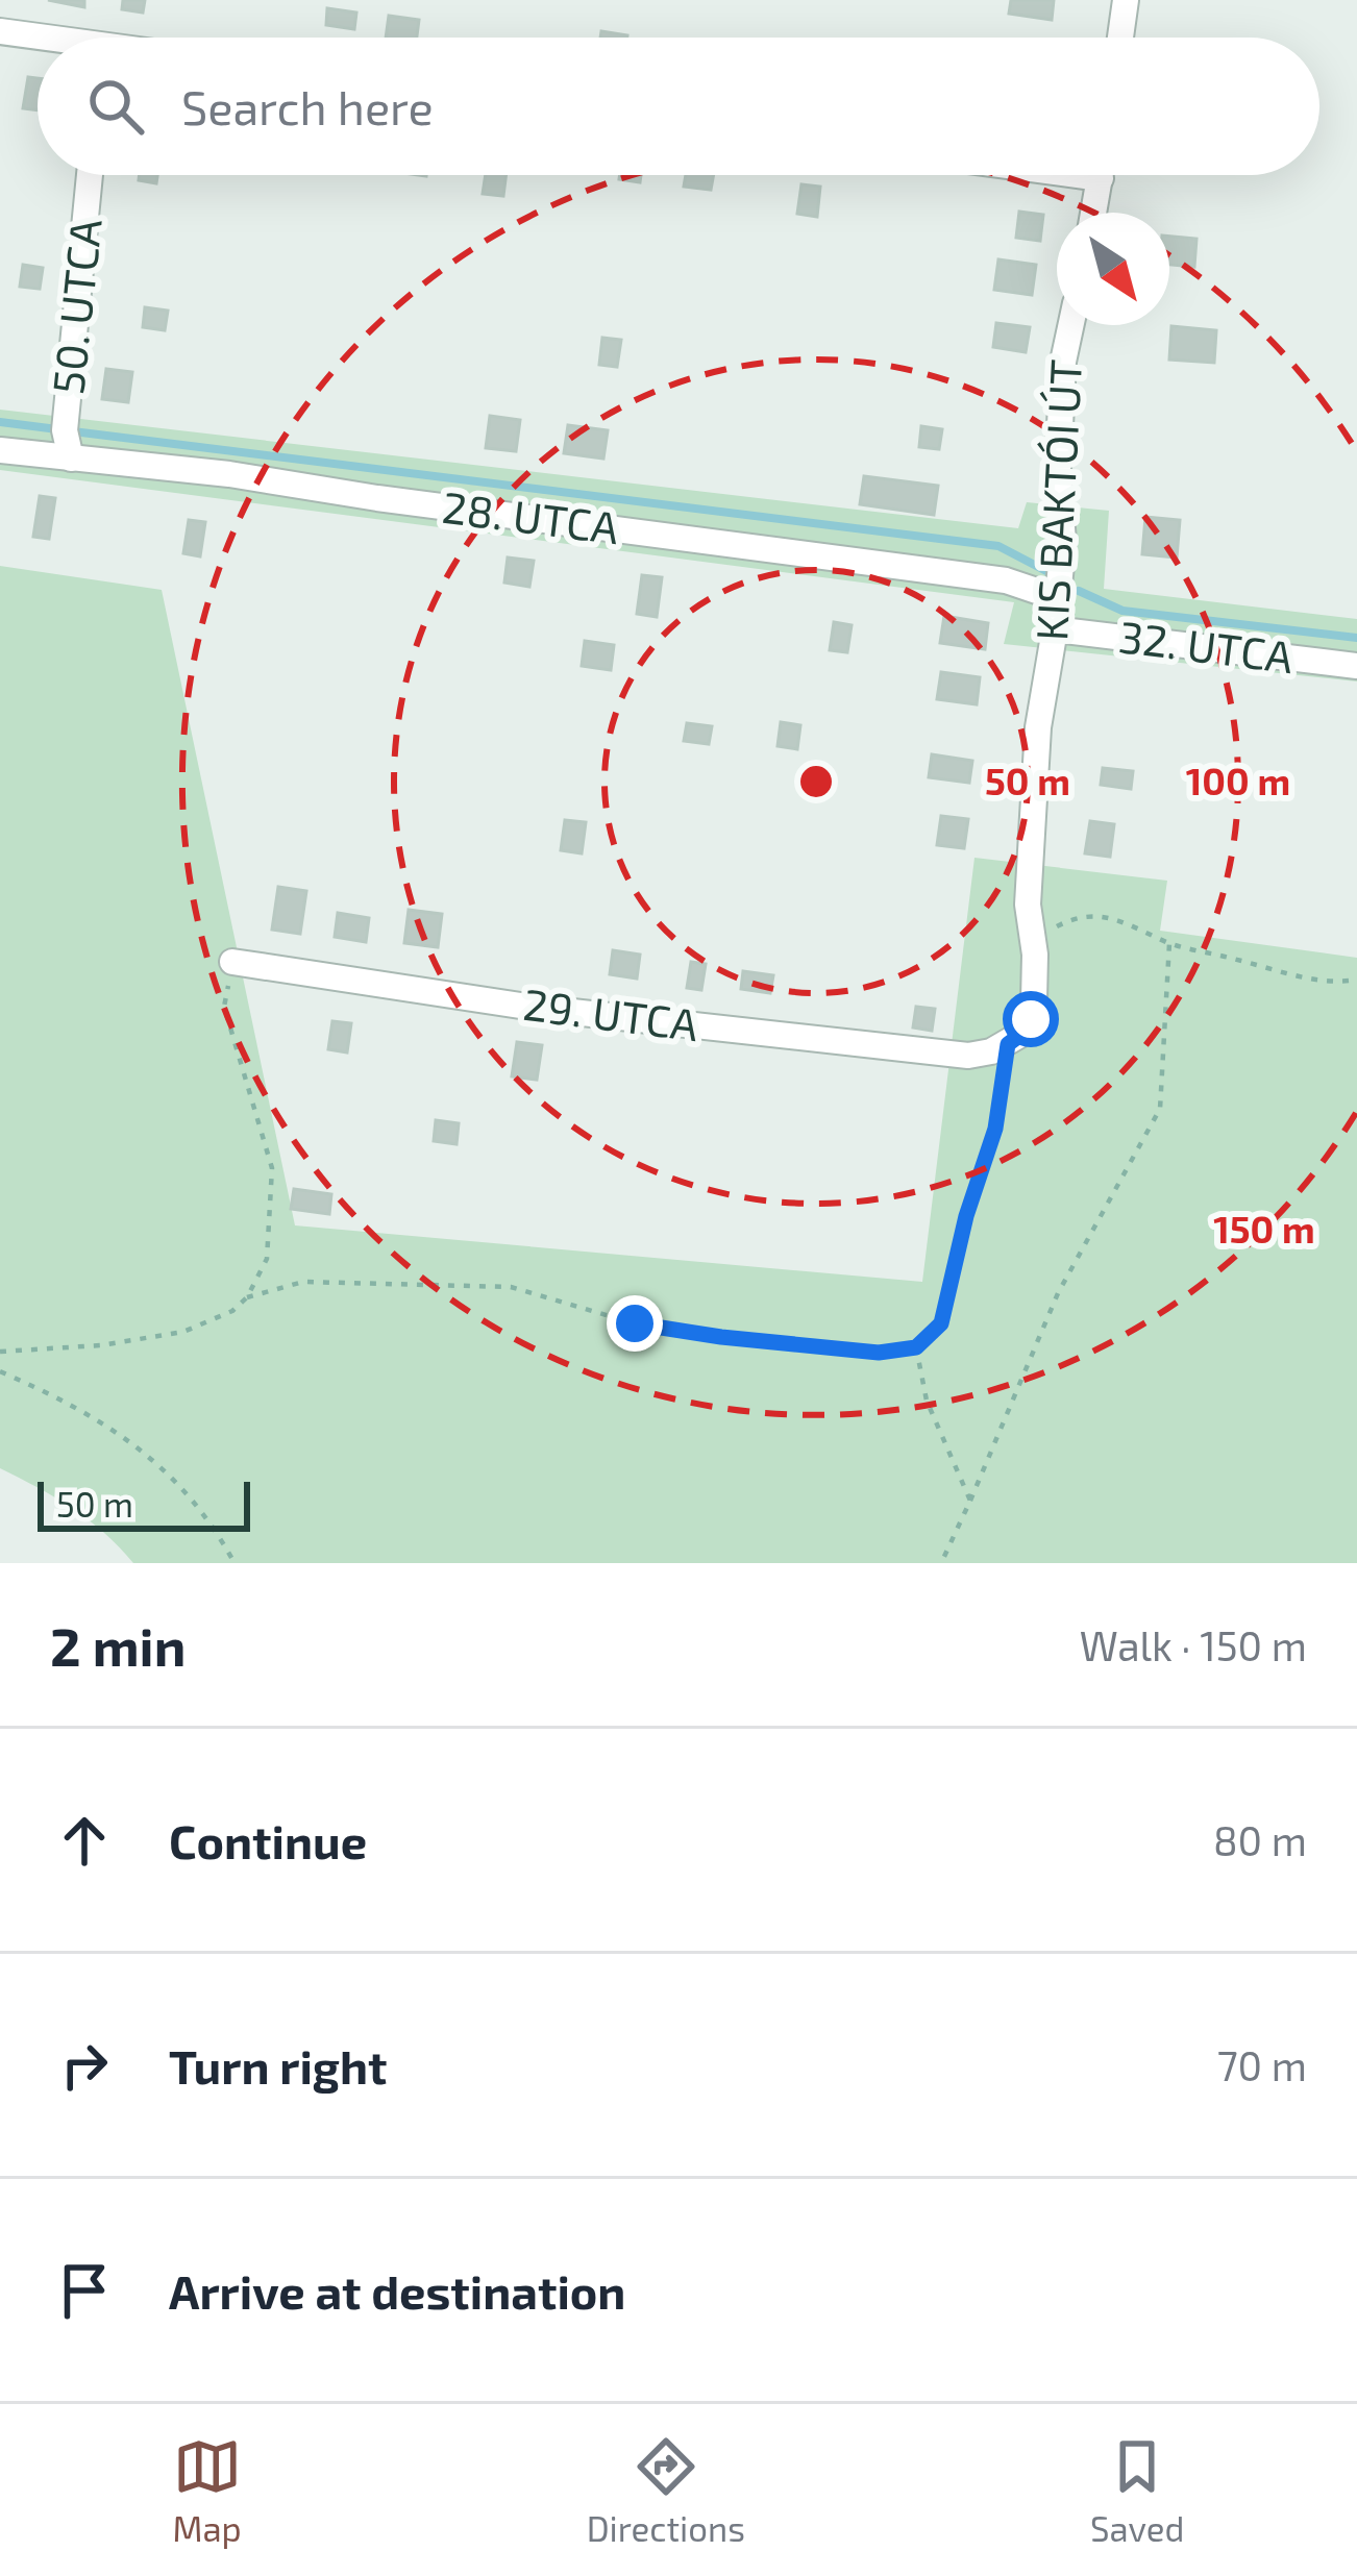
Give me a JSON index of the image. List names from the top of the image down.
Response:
{
  "streets": {
    "street": [
      "50. UTCA",
      "KIS BAKTÓI ÚT",
      "28. UTCA",
      "32. UTCA",
      "29. UTCA"
    ]
  },
  "crossings": [
    ["50. UTCA", "28. UTCA"],
    ["KIS BAKTÓI ÚT", "28. UTCA"],
    ["KIS BAKTÓI ÚT", "32. UTCA"],
    ["KIS BAKTÓI ÚT", "29. UTCA"]
  ],
  "scale_bar": "50 m",
  "north": "bottom right",
  "page": {
    "search": "Search here",
    "scale": "50 m",
    "heading": ["2 min", "Walk · 150 m"],
    "list": [
      ["Continue", "80 m"],
      ["Turn right", "70 m"],
      "Arrive at destination"
    ],
    "nav": ["Map", "Directions", "Saved"]
  },
  "rings": ["50 m", "100 m", "150 m"]
}
